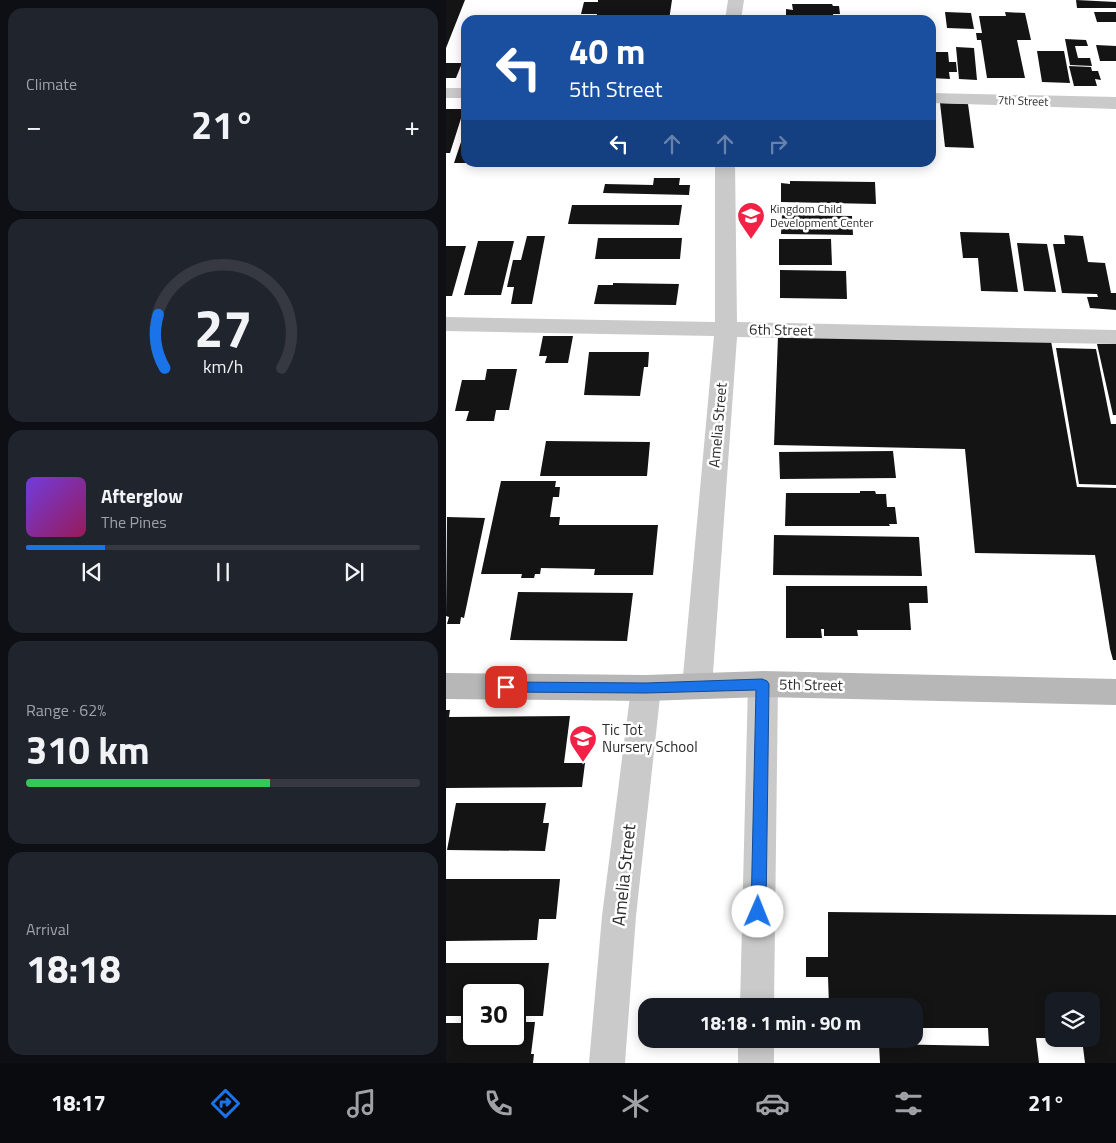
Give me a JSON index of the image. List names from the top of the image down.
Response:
{
  "streets": {
    "main road": ["5th Street"],
    "street": ["7th Street", "6th Street", "Amelia Street"]
  },
  "crossings": [
    ["6th Street", "Amelia Street"],
    ["Amelia Street", "5th Street"]
  ],
  "places": {
    "school or university": ["Kingdom Child Development Center", "Tic Tot Nursery School"]
  },
  "page": {
    "tile": [
      "Climate",
      ["Range · 62%", "310 km"],
      ["Arrival", "18:18"]
    ],
    "turn": ["40 m", "5th Street"],
    "heat": ["−", "21°", "+"],
    "song": ["Afterglow", "The Pines"],
    "limit": "30",
    "trip": "18:18 · 1 min · 90 m",
    "tabs": ["18:17", "21°"],
    "gauge": ["27", "km/h"]
  }
}
